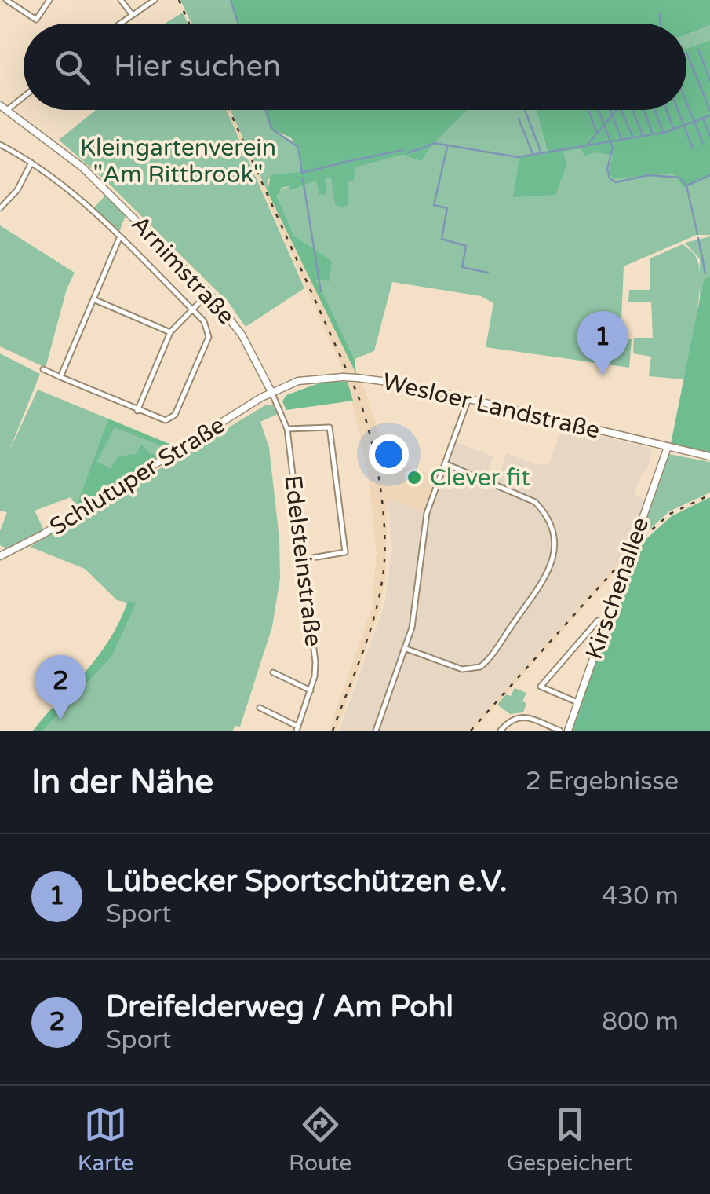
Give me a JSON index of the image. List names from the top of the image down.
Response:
{
  "streets": {
    "main road": [
      "Arnimstraße",
      "Wesloer Landstraße",
      "Schlutuper Straße",
      "Kirschenallee"
    ],
    "street": ["Edelsteinstraße"]
  },
  "crossings": [
    ["Arnimstraße", "Wesloer Landstraße"],
    ["Arnimstraße", "Schlutuper Straße"],
    ["Arnimstraße", "Edelsteinstraße"],
    ["Wesloer Landstraße", "Schlutuper Straße"],
    ["Wesloer Landstraße", "Edelsteinstraße"],
    ["Wesloer Landstraße", "Kirschenallee"],
    ["Schlutuper Straße", "Edelsteinstraße"]
  ],
  "parks": ["Kleingartenverein \"Am Rittbrook\""],
  "places": ["Clever fit"],
  "page": {
    "search": "Hier suchen",
    "pins": ["1", "2"],
    "heading": ["In der Nähe", "2 Ergebnisse"],
    "list": [
      {
        "mark": "1",
        "name": "Lübecker Sportschützen e.V.",
        "note": "Sport",
        "value": "430 m"
      },
      {
        "mark": "2",
        "name": "Dreifelderweg / Am Pohl",
        "note": "Sport",
        "value": "800 m"
      }
    ],
    "nav": ["Karte", "Route", "Gespeichert"]
  }
}
